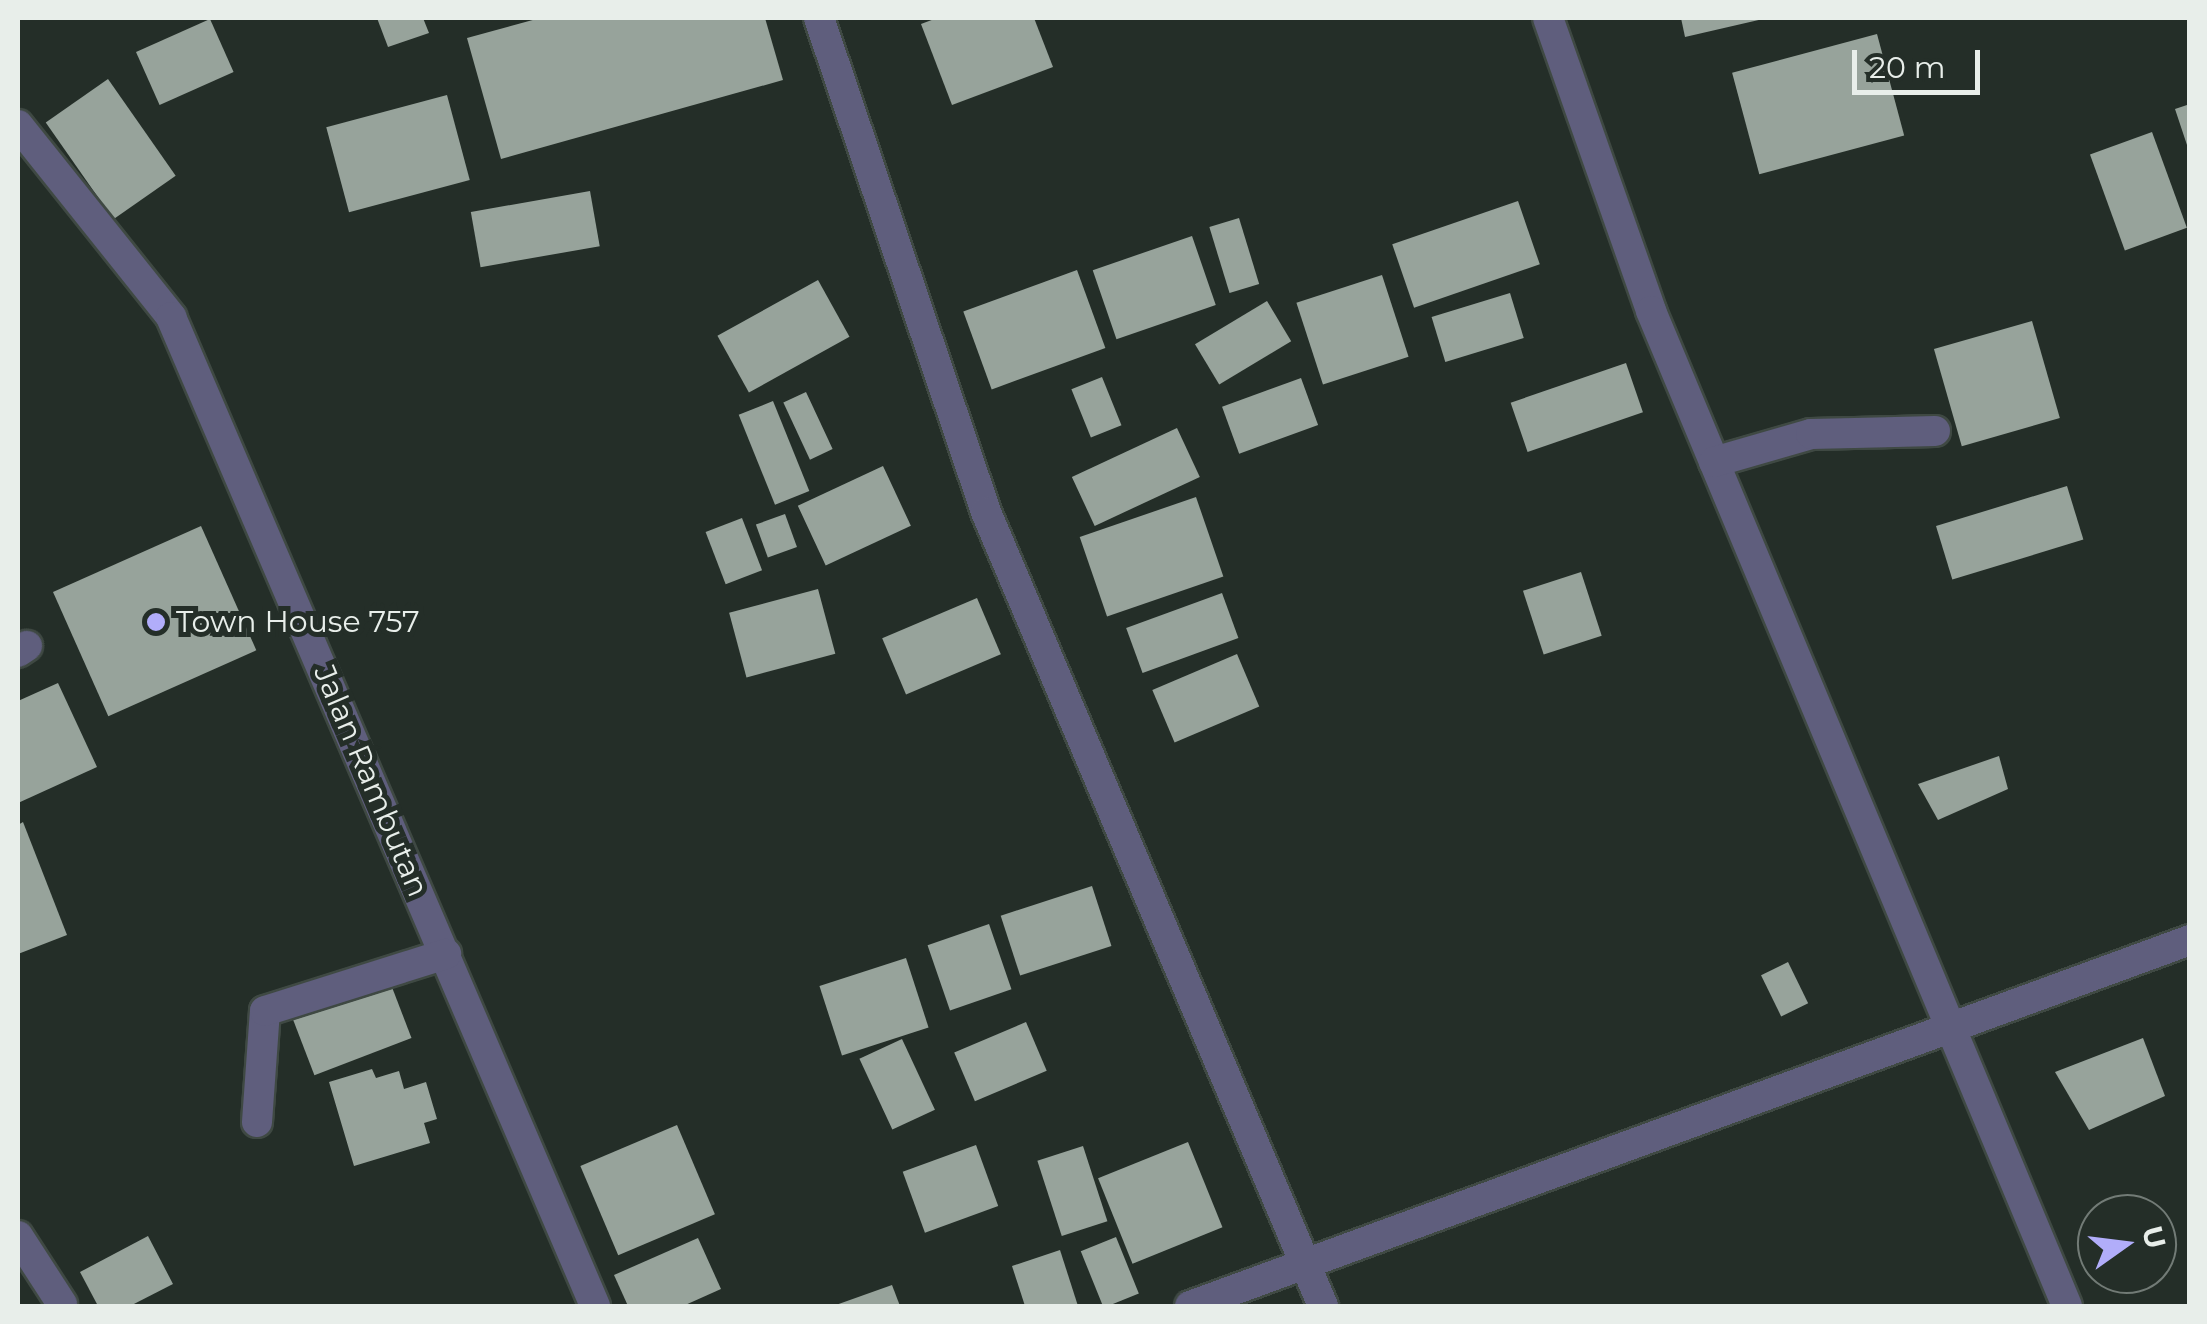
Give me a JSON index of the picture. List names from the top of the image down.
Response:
{
  "streets": {
    "street": ["Jalan Rambutan"]
  },
  "places": ["Town House 757"],
  "scale_bar": "20 m",
  "north": "right"
}
